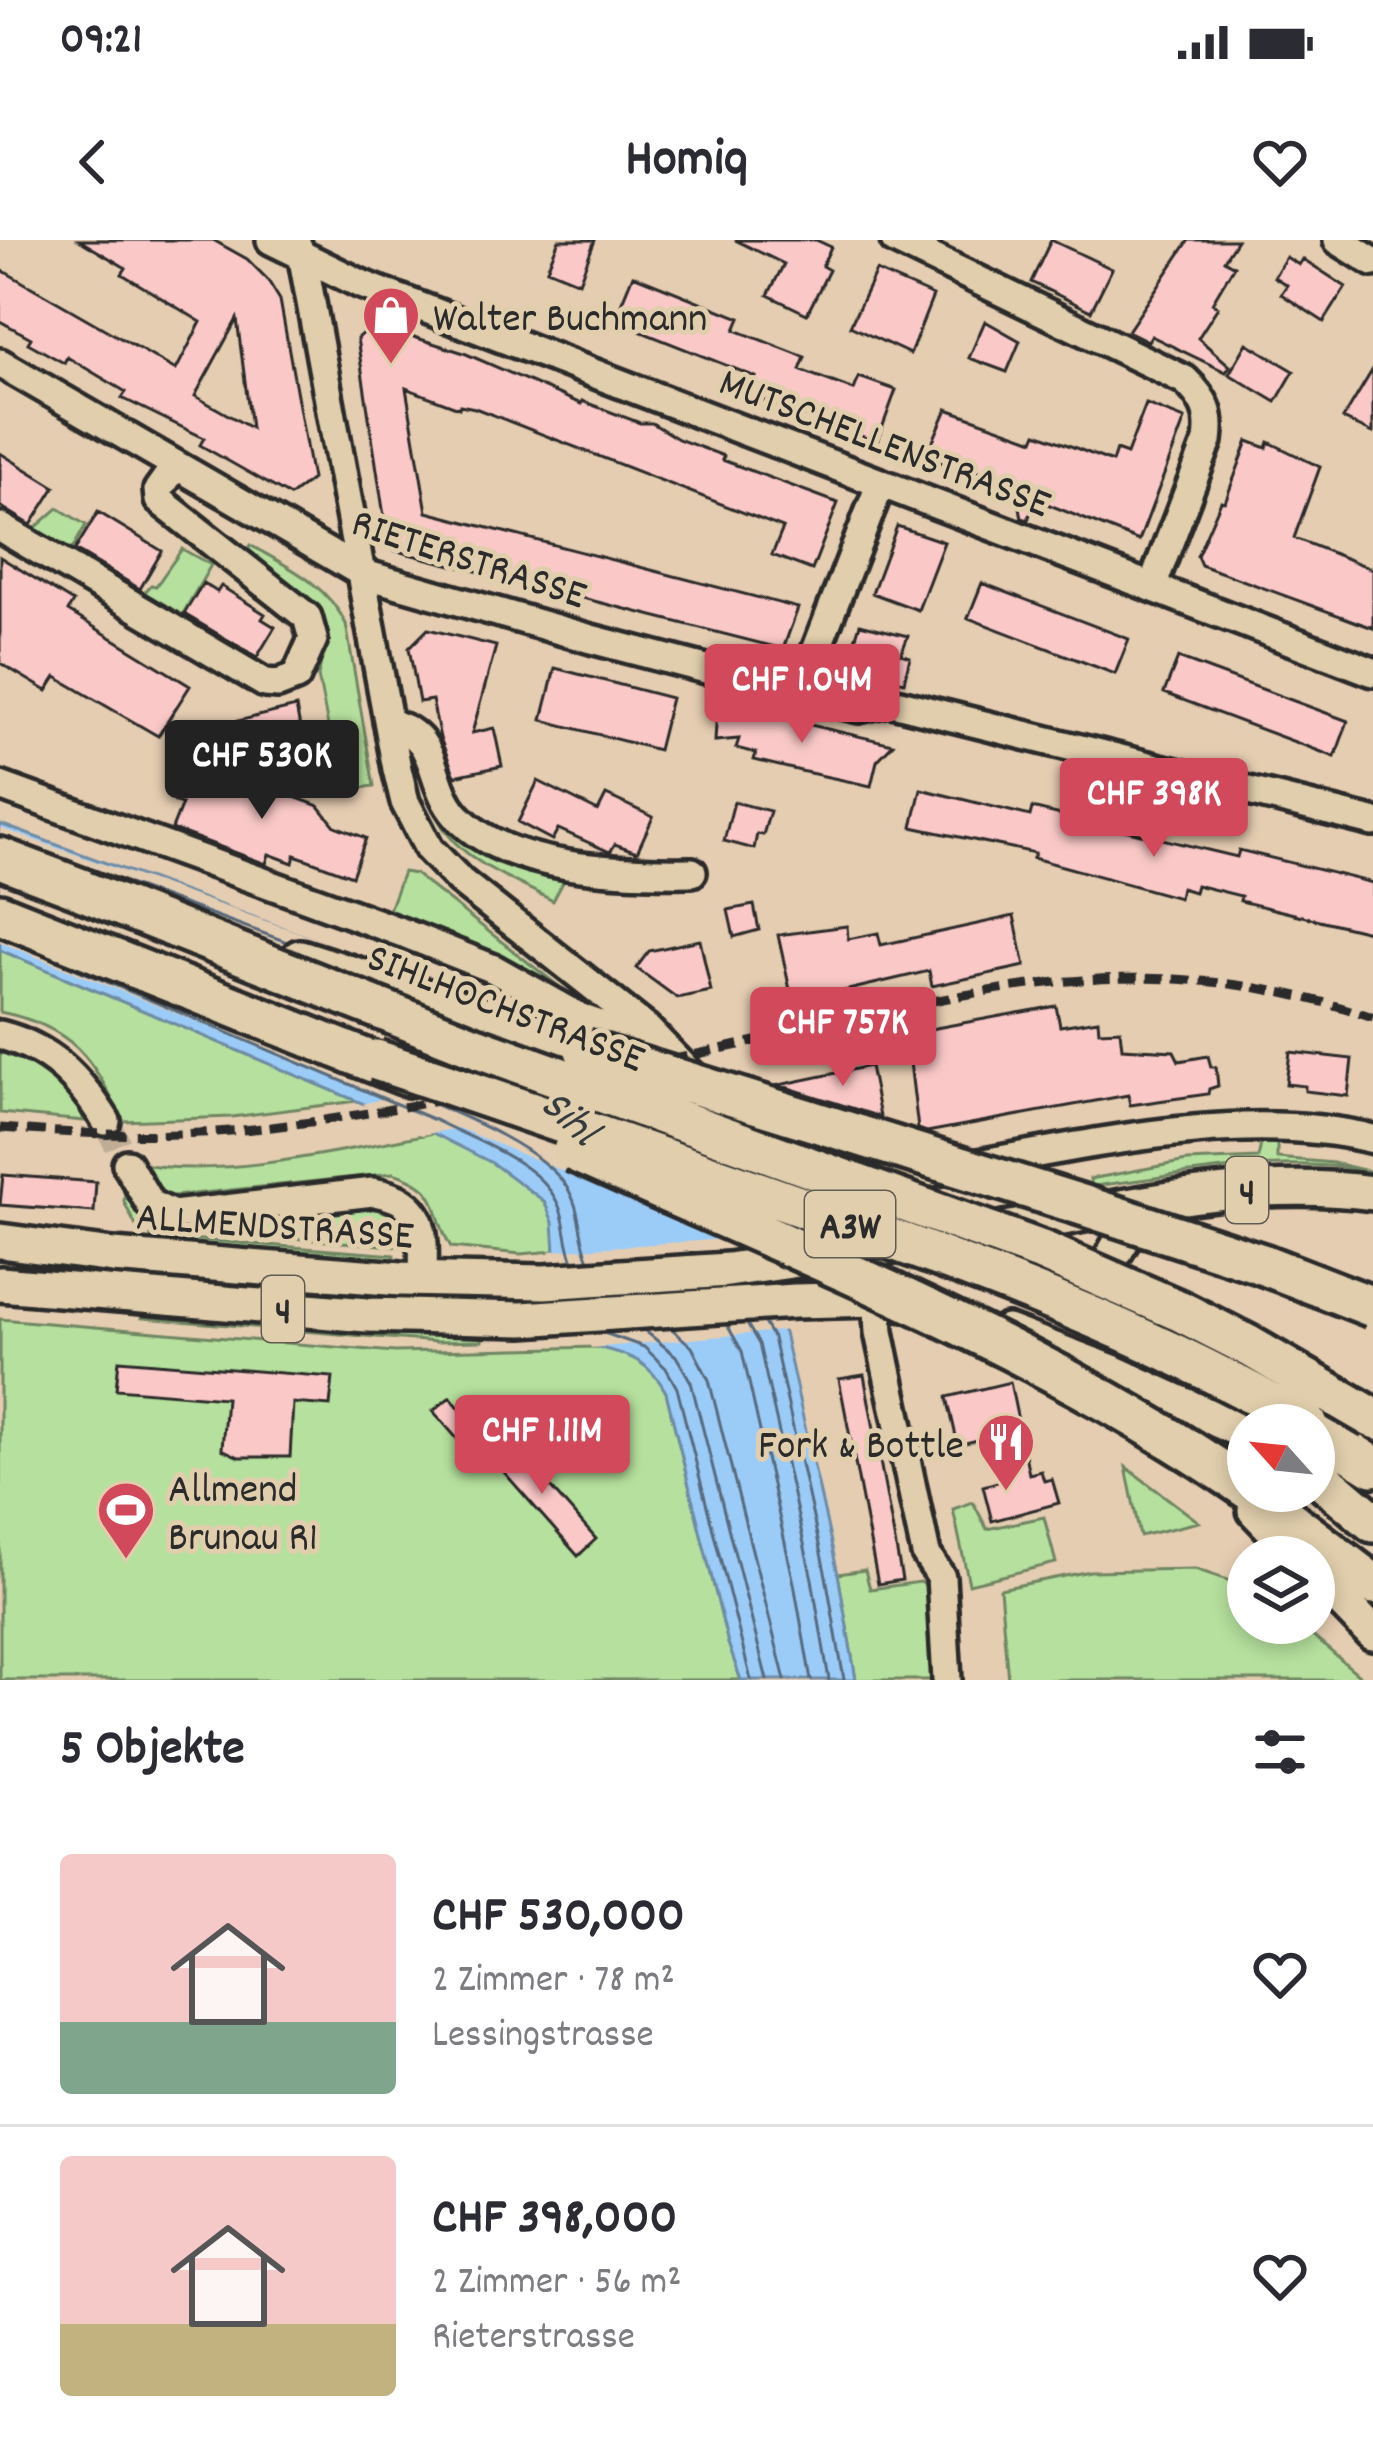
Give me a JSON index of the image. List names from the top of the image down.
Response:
{
  "streets": {
    "highway": ["SIHLHOCHSTRASSE", "A3W"],
    "main road": ["4", "ALLMENDSTRASSE"],
    "street": ["MUTSCHELLENSTRASSE", "RIETERSTRASSE"]
  },
  "crossings": [
    ["4", "ALLMENDSTRASSE"]
  ],
  "water": ["Sihl"],
  "places": {
    "shop": ["Walter Buchmann"],
    "restaurant": ["Fork & Bottle"],
    "sports": ["Allmend Brunau R1"]
  },
  "north": "top left",
  "page": {
    "status": "09:21",
    "header": "Homiq",
    "price": [
      "CHF 1.04M",
      "CHF 530K",
      "CHF 398K",
      "CHF 757K",
      "CHF 1.11M"
    ],
    "heading": "5 Objekte",
    "list": [
      {
        "name": "CHF 530,000",
        "note": "2 Zimmer · 78 m² · Lessingstrasse"
      },
      {
        "name": "CHF 398,000",
        "note": "2 Zimmer · 56 m² · Rieterstrasse"
      }
    ]
  }
}
